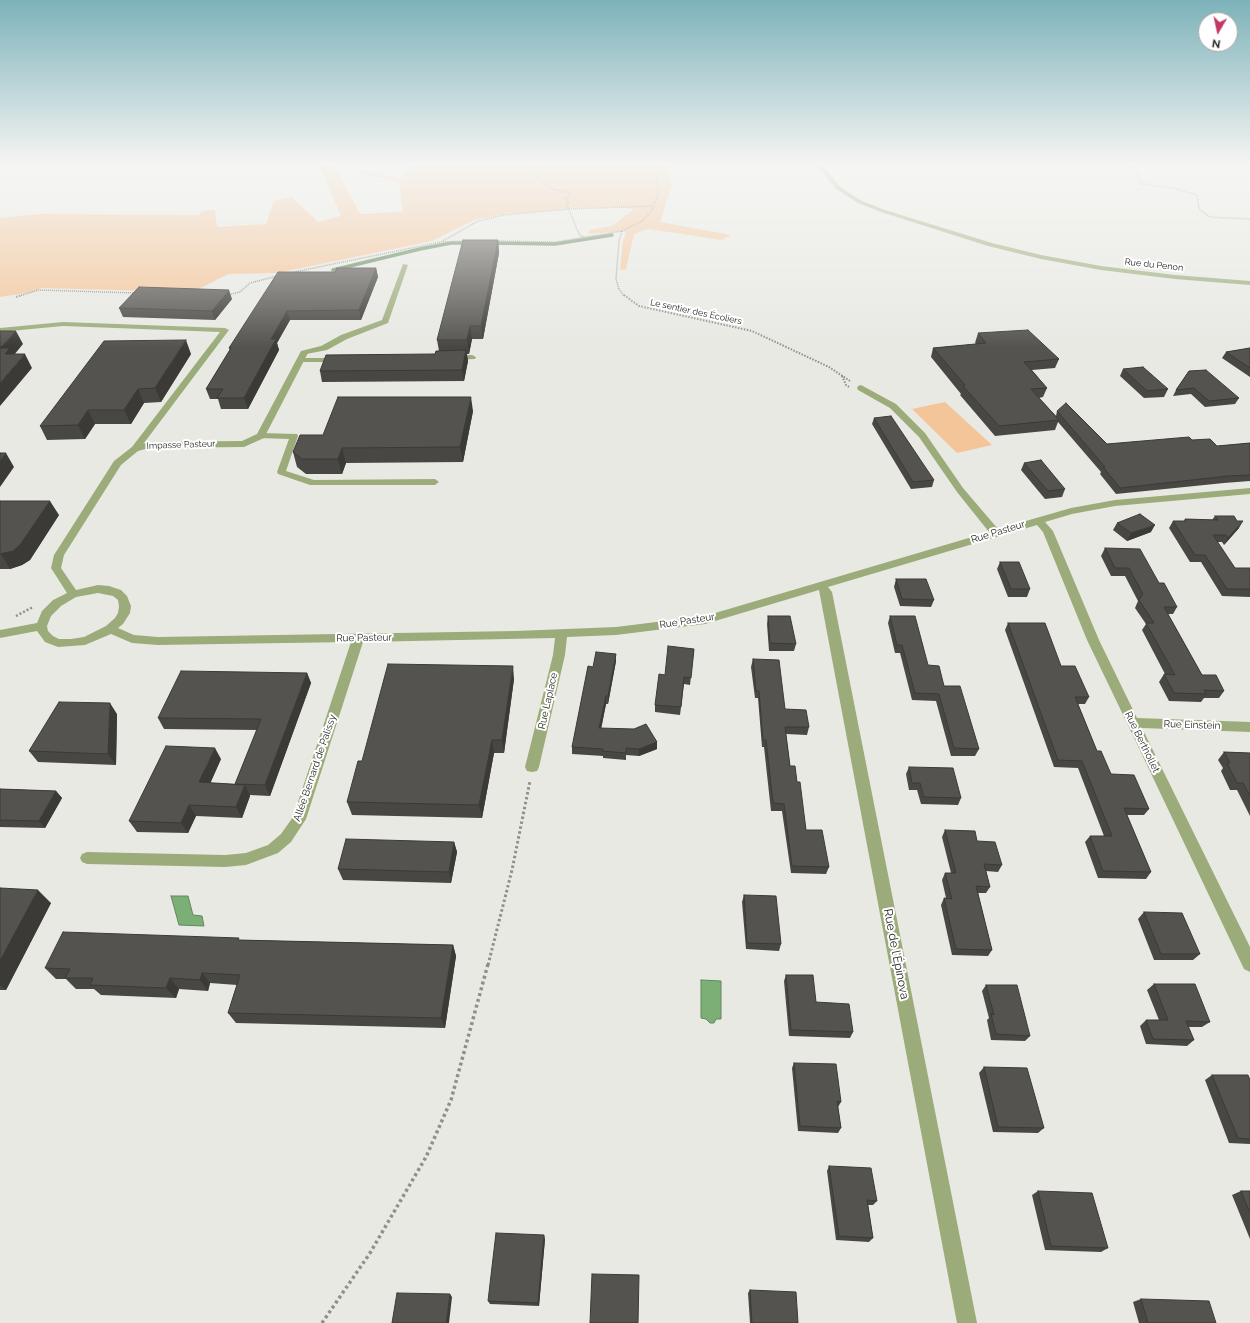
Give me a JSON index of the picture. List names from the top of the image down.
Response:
{
  "streets": {
    "street": [
      "Rue du Penon",
      "Impasse Pasteur",
      "Rue Pasteur",
      "Rue Laplace",
      "Rue Einstein",
      "Rue Berthollet",
      "Allée Bernard de Palissy",
      "Rue de l'Épinova"
    ],
    "path": ["Le sentier des Écoliers"]
  },
  "crossings": [
    ["Impasse Pasteur", "Rue Pasteur"],
    ["Rue Pasteur", "Rue Laplace"],
    ["Rue Pasteur", "Rue Berthollet"],
    ["Rue Pasteur", "Allée Bernard de Palissy"],
    ["Rue Pasteur", "Rue de l'Épinova"],
    ["Rue Einstein", "Rue Berthollet"]
  ],
  "north": "bottom"
}
